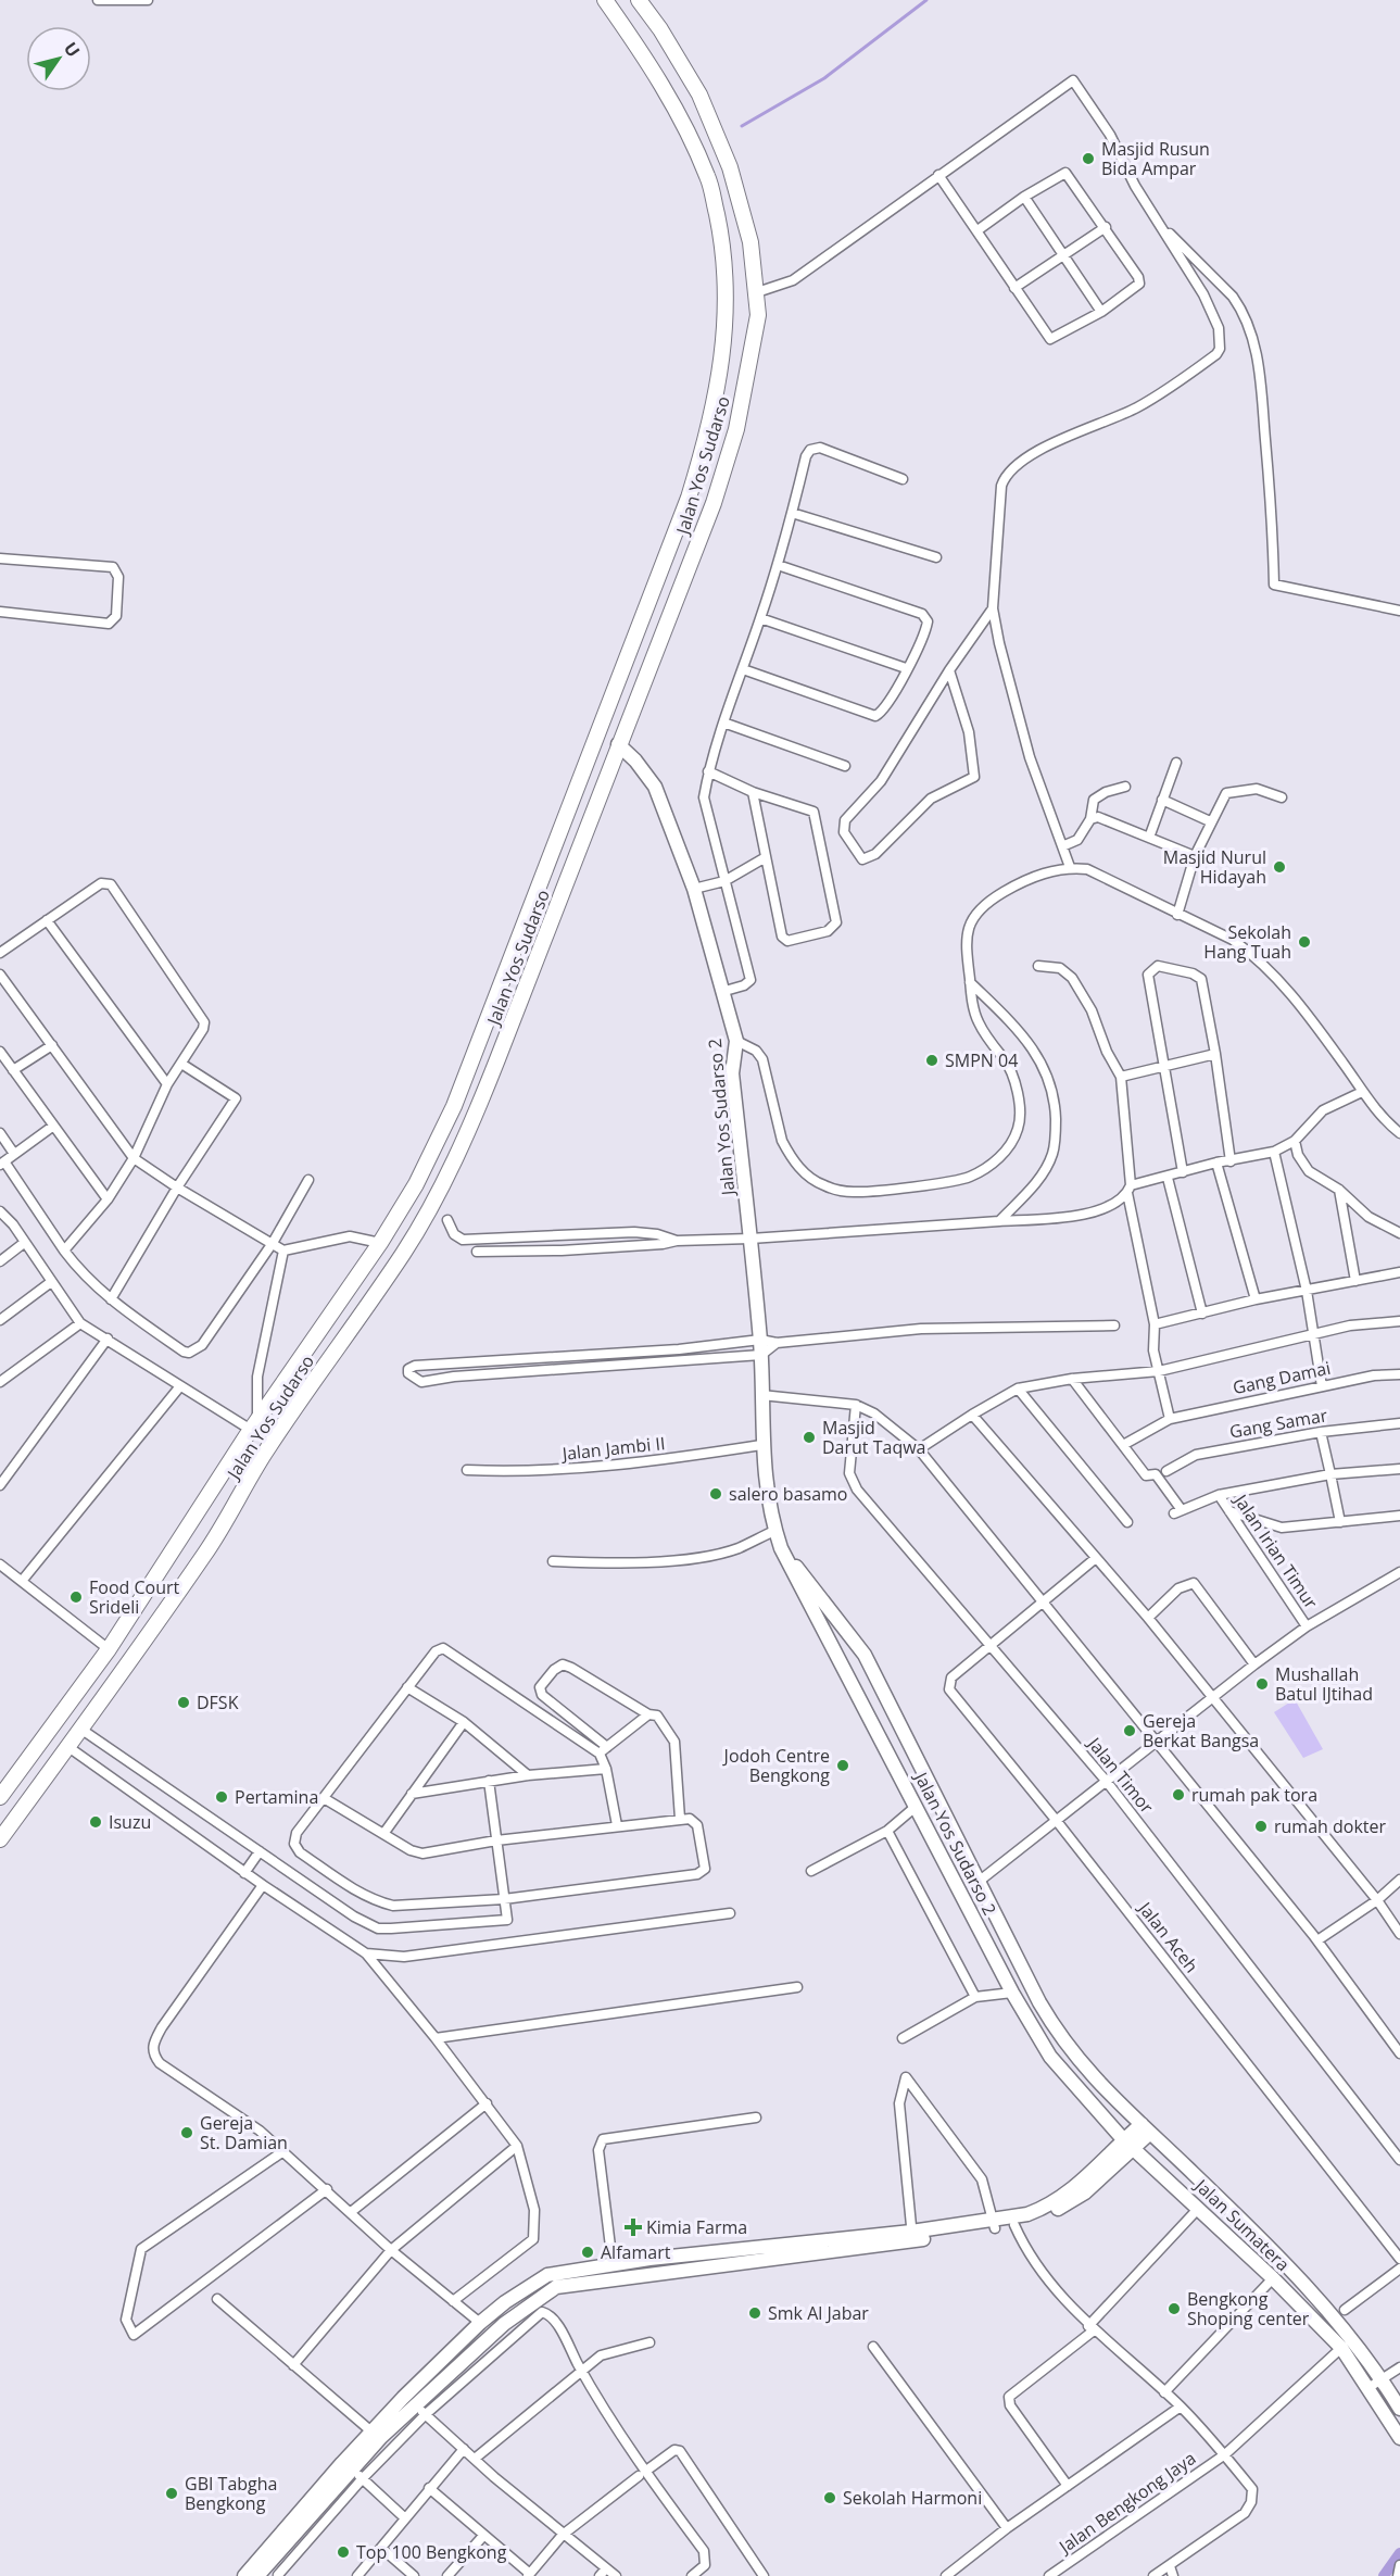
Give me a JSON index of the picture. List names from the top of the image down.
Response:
{
  "streets": {
    "main road": ["Jalan Yos Sudarso", "Jalan Yos Sudarso 2", "Jalan Sumatera"],
    "street": [
      "Gang Damai",
      "Gang Samar",
      "Jalan Jambi II",
      "Jalan Irian Timur",
      "Jalan Timor",
      "Jalan Aceh",
      "Jalan Bengkong Jaya"
    ]
  },
  "crossings": [
    ["Jalan Yos Sudarso", "Jalan Yos Sudarso 2"],
    ["Jalan Yos Sudarso 2", "Jalan Jambi II"],
    ["Jalan Yos Sudarso 2", "Jalan Sumatera"],
    ["Jalan Timor", "Jalan Aceh"],
    ["Jalan Sumatera", "Jalan Bengkong Jaya"]
  ],
  "places": {
    "other": [
      "Masjid Rusun Bida Ampar",
      "Masjid Nurul Hidayah",
      "Sekolah Hang Tuah",
      "SMPN 04",
      "Masjid Darut Taqwa",
      "salero basamo",
      "Food Court Srideli",
      "Mushallah Batul IJtihad",
      "DFSK",
      "Gereja Berkat Bangsa",
      "Jodoh Centre Bengkong",
      "rumah pak tora",
      "Pertamina",
      "Isuzu",
      "rumah dokter",
      "Gereja St. Damian",
      "Alfamart",
      "Bengkong Shoping center",
      "Smk Al Jabar",
      "GBI Tabgha Bengkong",
      "Sekolah Harmoni",
      "Top 100 Bengkong"
    ],
    "health": ["Kimia Farma"]
  },
  "north": "top right"
}
